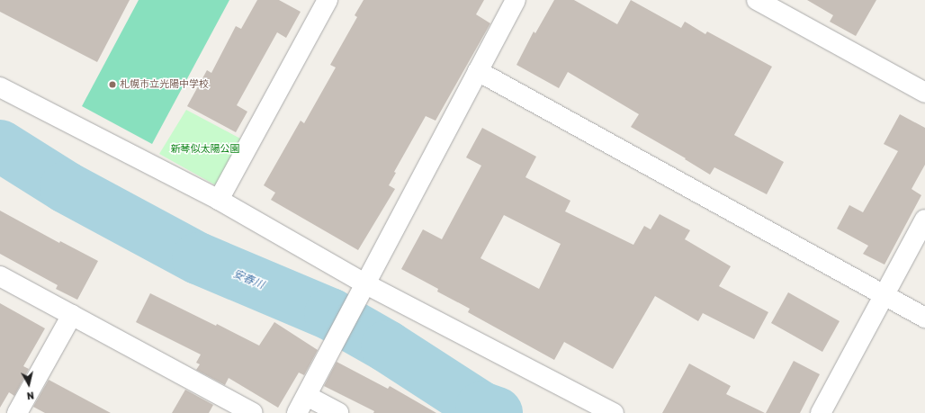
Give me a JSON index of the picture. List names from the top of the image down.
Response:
{
  "water": ["安春川"],
  "parks": ["新琴似太陽公園"],
  "places": ["札幌市立光陽中学校"],
  "north": "bottom"
}
